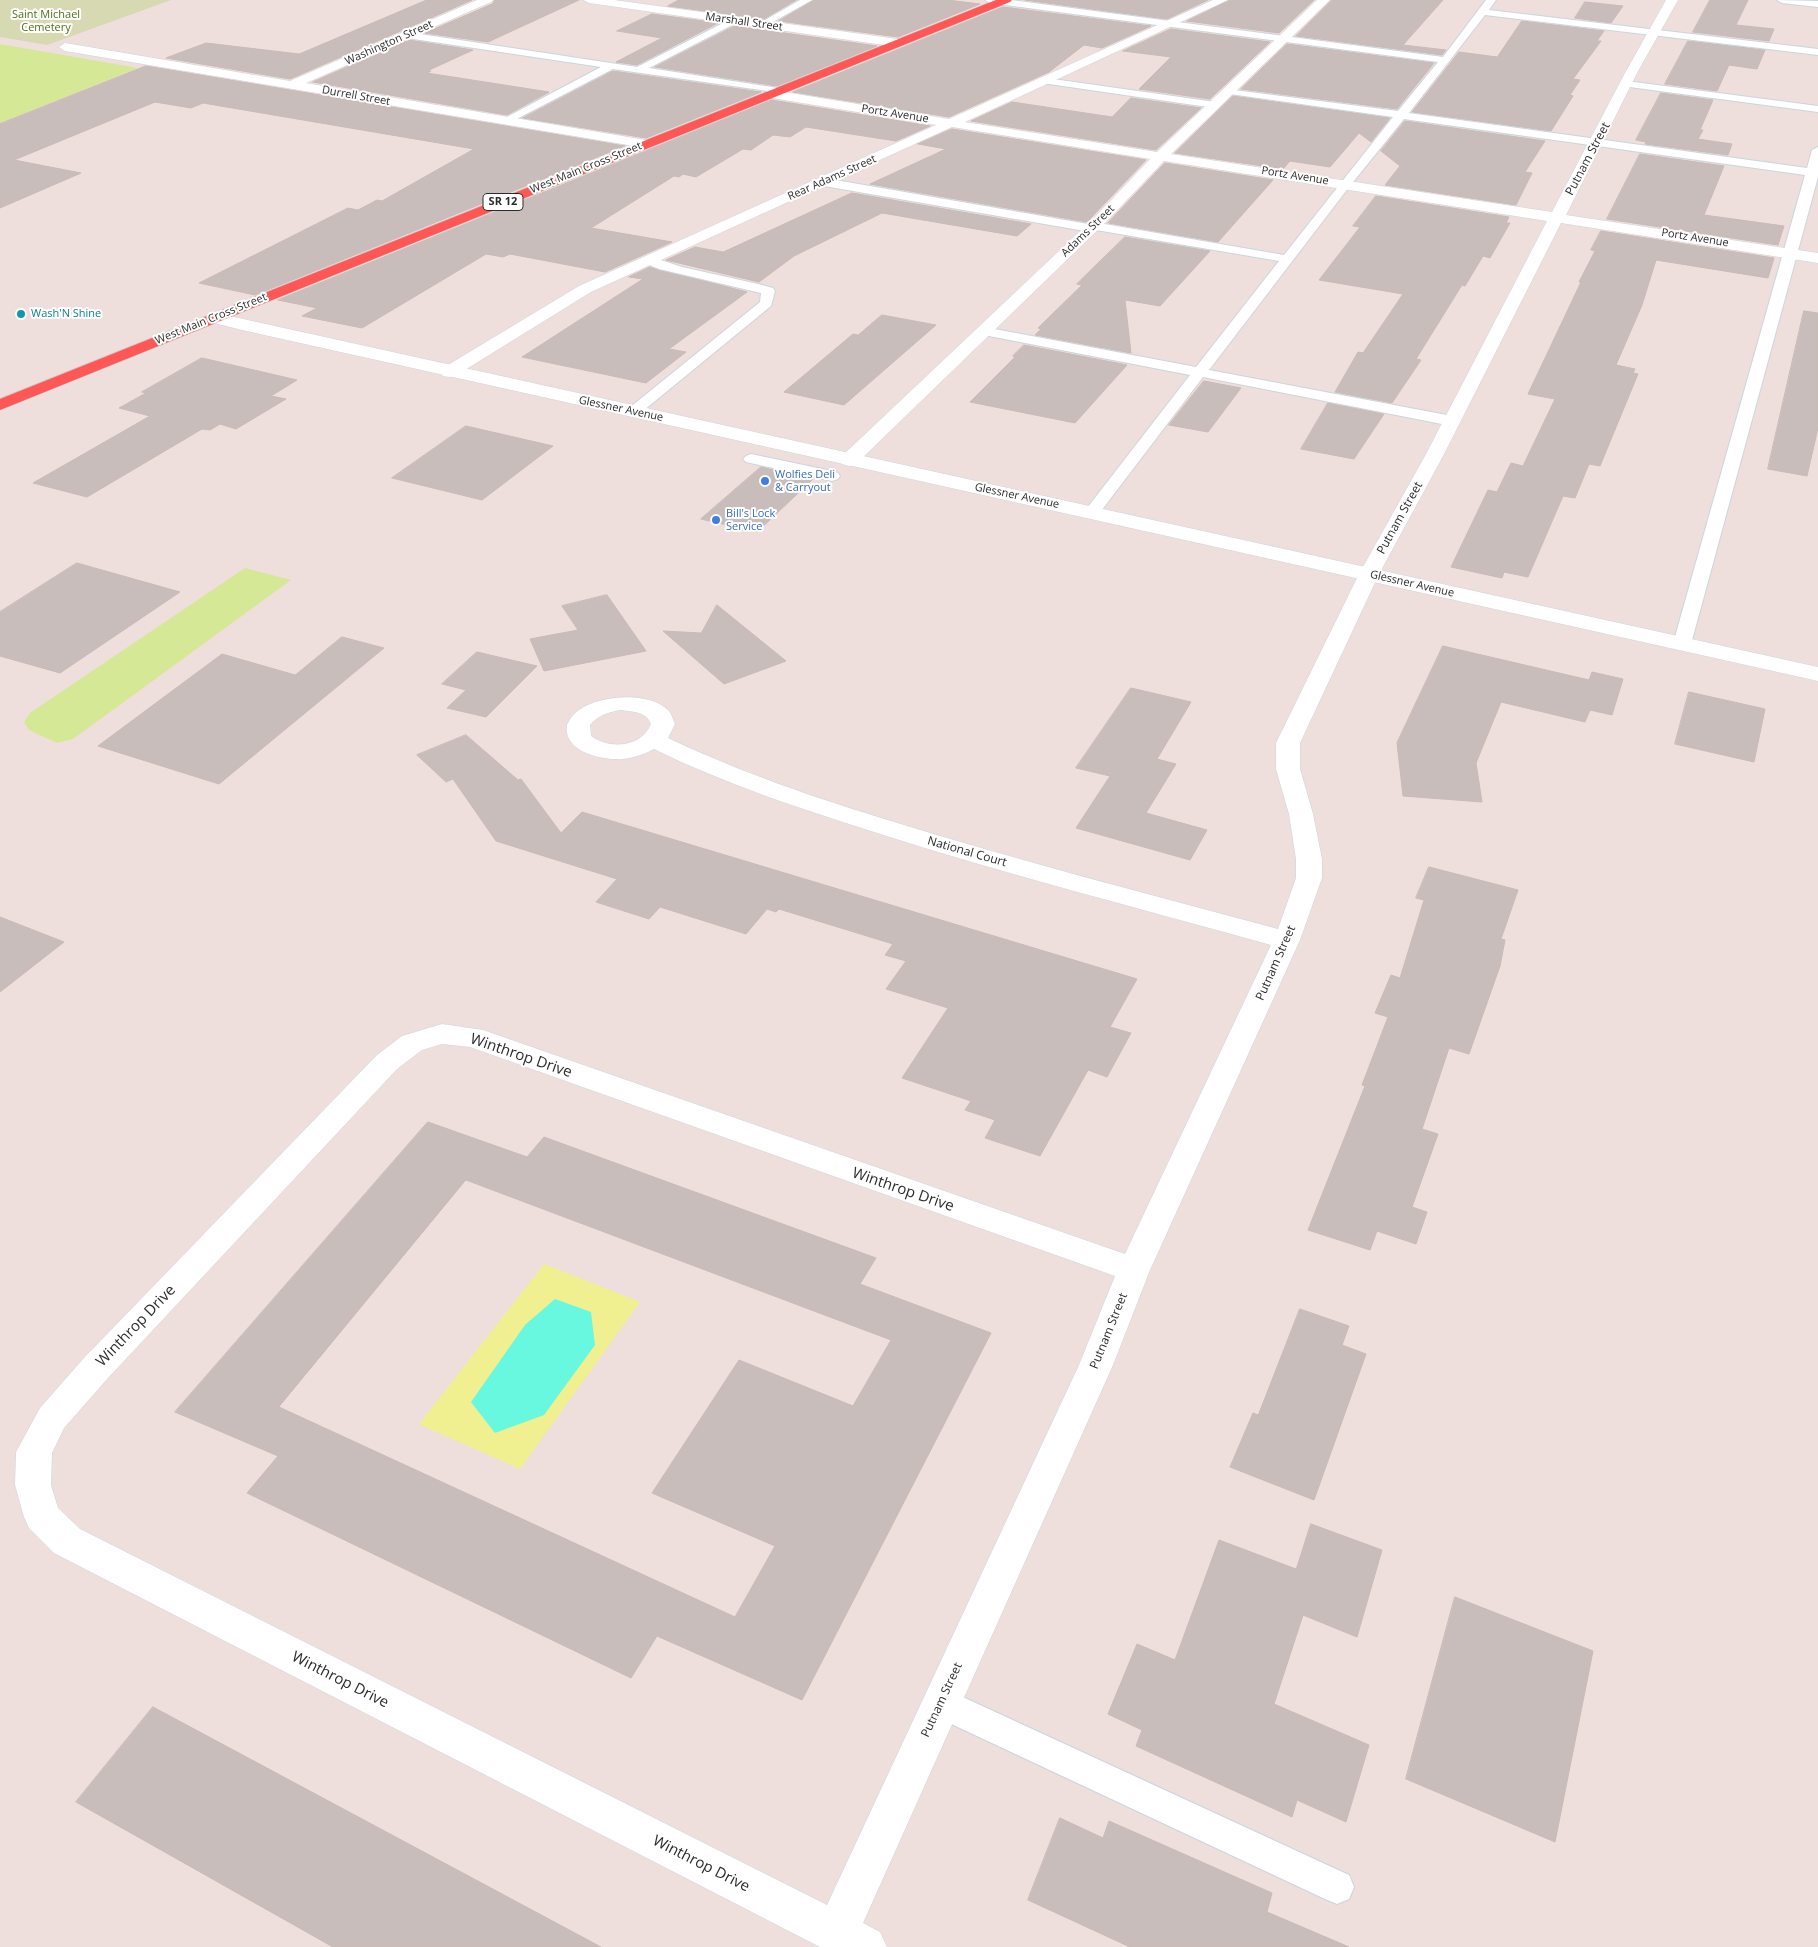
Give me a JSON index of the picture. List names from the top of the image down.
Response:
{
  "streets": {
    "highway": ["West Main Cross Street", "SR 12"],
    "street": [
      "Marshall Street",
      "Washington Street",
      "Durrell Street",
      "Portz Avenue",
      "Putnam Street",
      "Rear Adams Street",
      "Adams Street",
      "Glessner Avenue",
      "National Court",
      "Winthrop Drive"
    ]
  },
  "crossings": [
    ["Marshall Street", "West Main Cross Street"],
    ["Washington Street", "Durrell Street"],
    ["Durrell Street", "West Main Cross Street"],
    ["Portz Avenue", "Putnam Street"],
    ["Portz Avenue", "West Main Cross Street"],
    ["Portz Avenue", "Rear Adams Street"],
    ["Portz Avenue", "Adams Street"],
    ["Putnam Street", "Glessner Avenue"],
    ["Putnam Street", "National Court"],
    ["Putnam Street", "Winthrop Drive"],
    ["West Main Cross Street", "Glessner Avenue"],
    ["Rear Adams Street", "Glessner Avenue"],
    ["Adams Street", "Glessner Avenue"]
  ],
  "parks": ["Saint Michael Cemetery"],
  "places": ["Wash'N Shine", "Wolfies Deli & Carryout", "Bill's Lock Service"]
}
